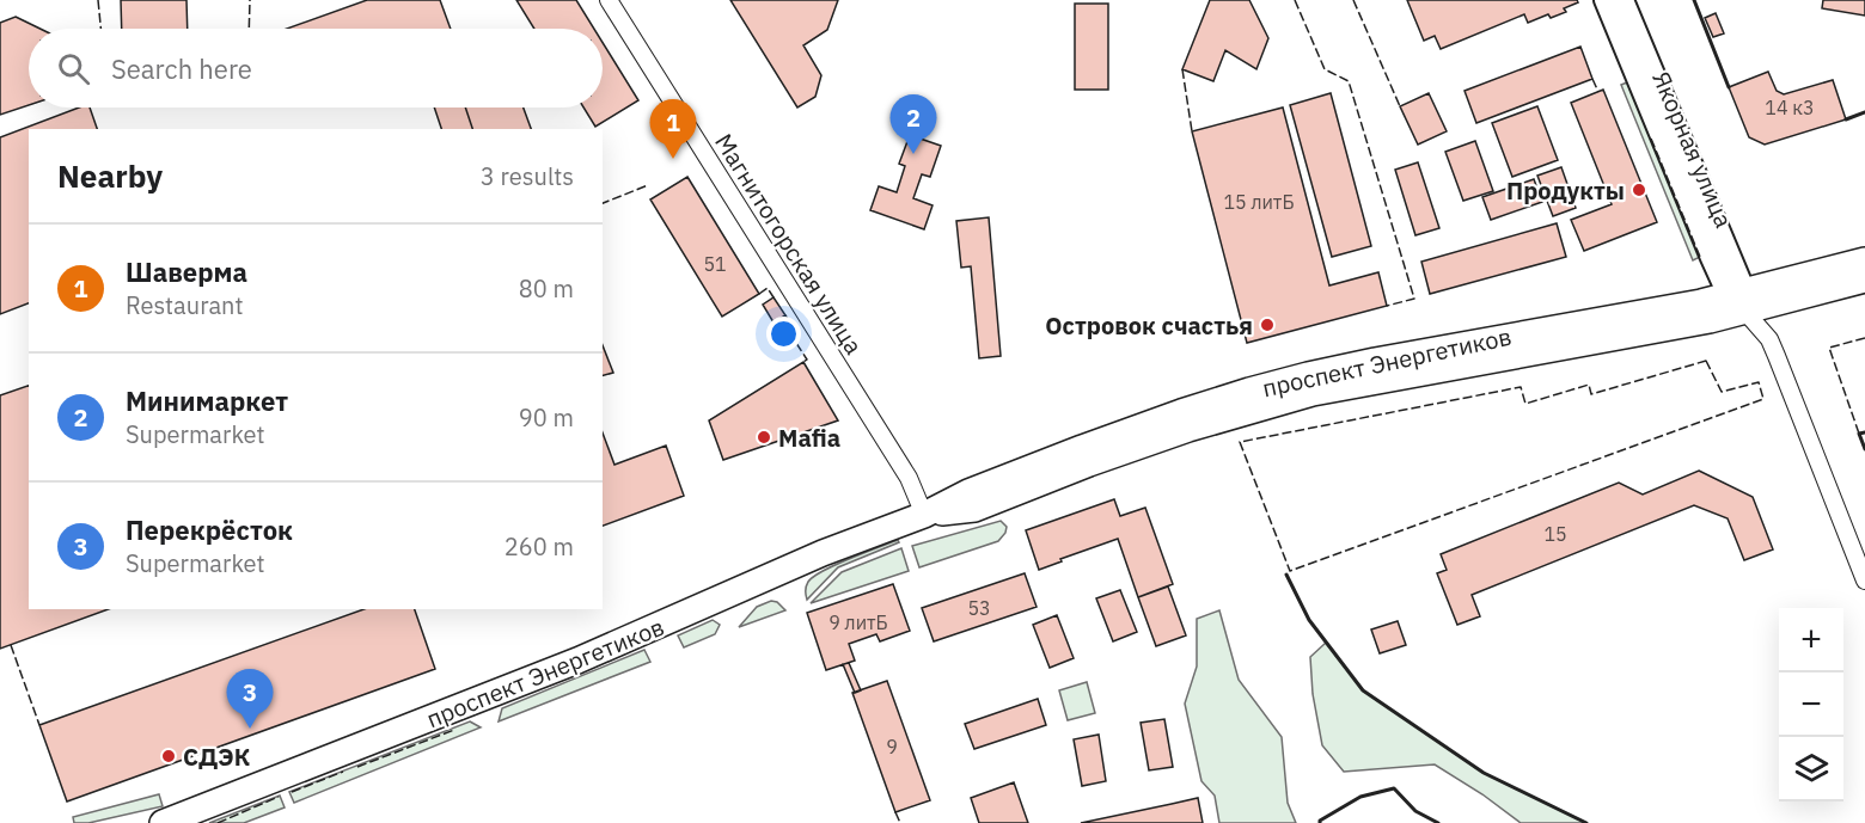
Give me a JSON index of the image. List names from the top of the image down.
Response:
{
  "streets": {
    "main road": ["проспект Энергетиков"],
    "street": ["Якорная улица", "Магнитогорская улица"]
  },
  "crossings": [
    ["Якорная улица", "проспект Энергетиков"],
    ["Магнитогорская улица", "проспект Энергетиков"]
  ],
  "places": [
    "Продукты",
    "Островок счастья",
    "Mafia",
    "СДЭК"
  ],
  "house_numbers": [
    "14 к3",
    "15 литБ",
    "51",
    "15",
    "53",
    "9 литБ",
    "9"
  ],
  "page": {
    "search": "Search here",
    "pins": ["2", "1", "3"],
    "heading": ["Nearby", "3 results"],
    "list": [
      {
        "mark": "1",
        "name": "Шаверма",
        "note": "Restaurant",
        "value": "80 m"
      },
      {
        "mark": "2",
        "name": "Минимаркет",
        "note": "Supermarket",
        "value": "90 m"
      },
      {
        "mark": "3",
        "name": "Перекрёсток",
        "note": "Supermarket",
        "value": "260 m"
      }
    ],
    "map_buttons": ["+", "−"]
  }
}
